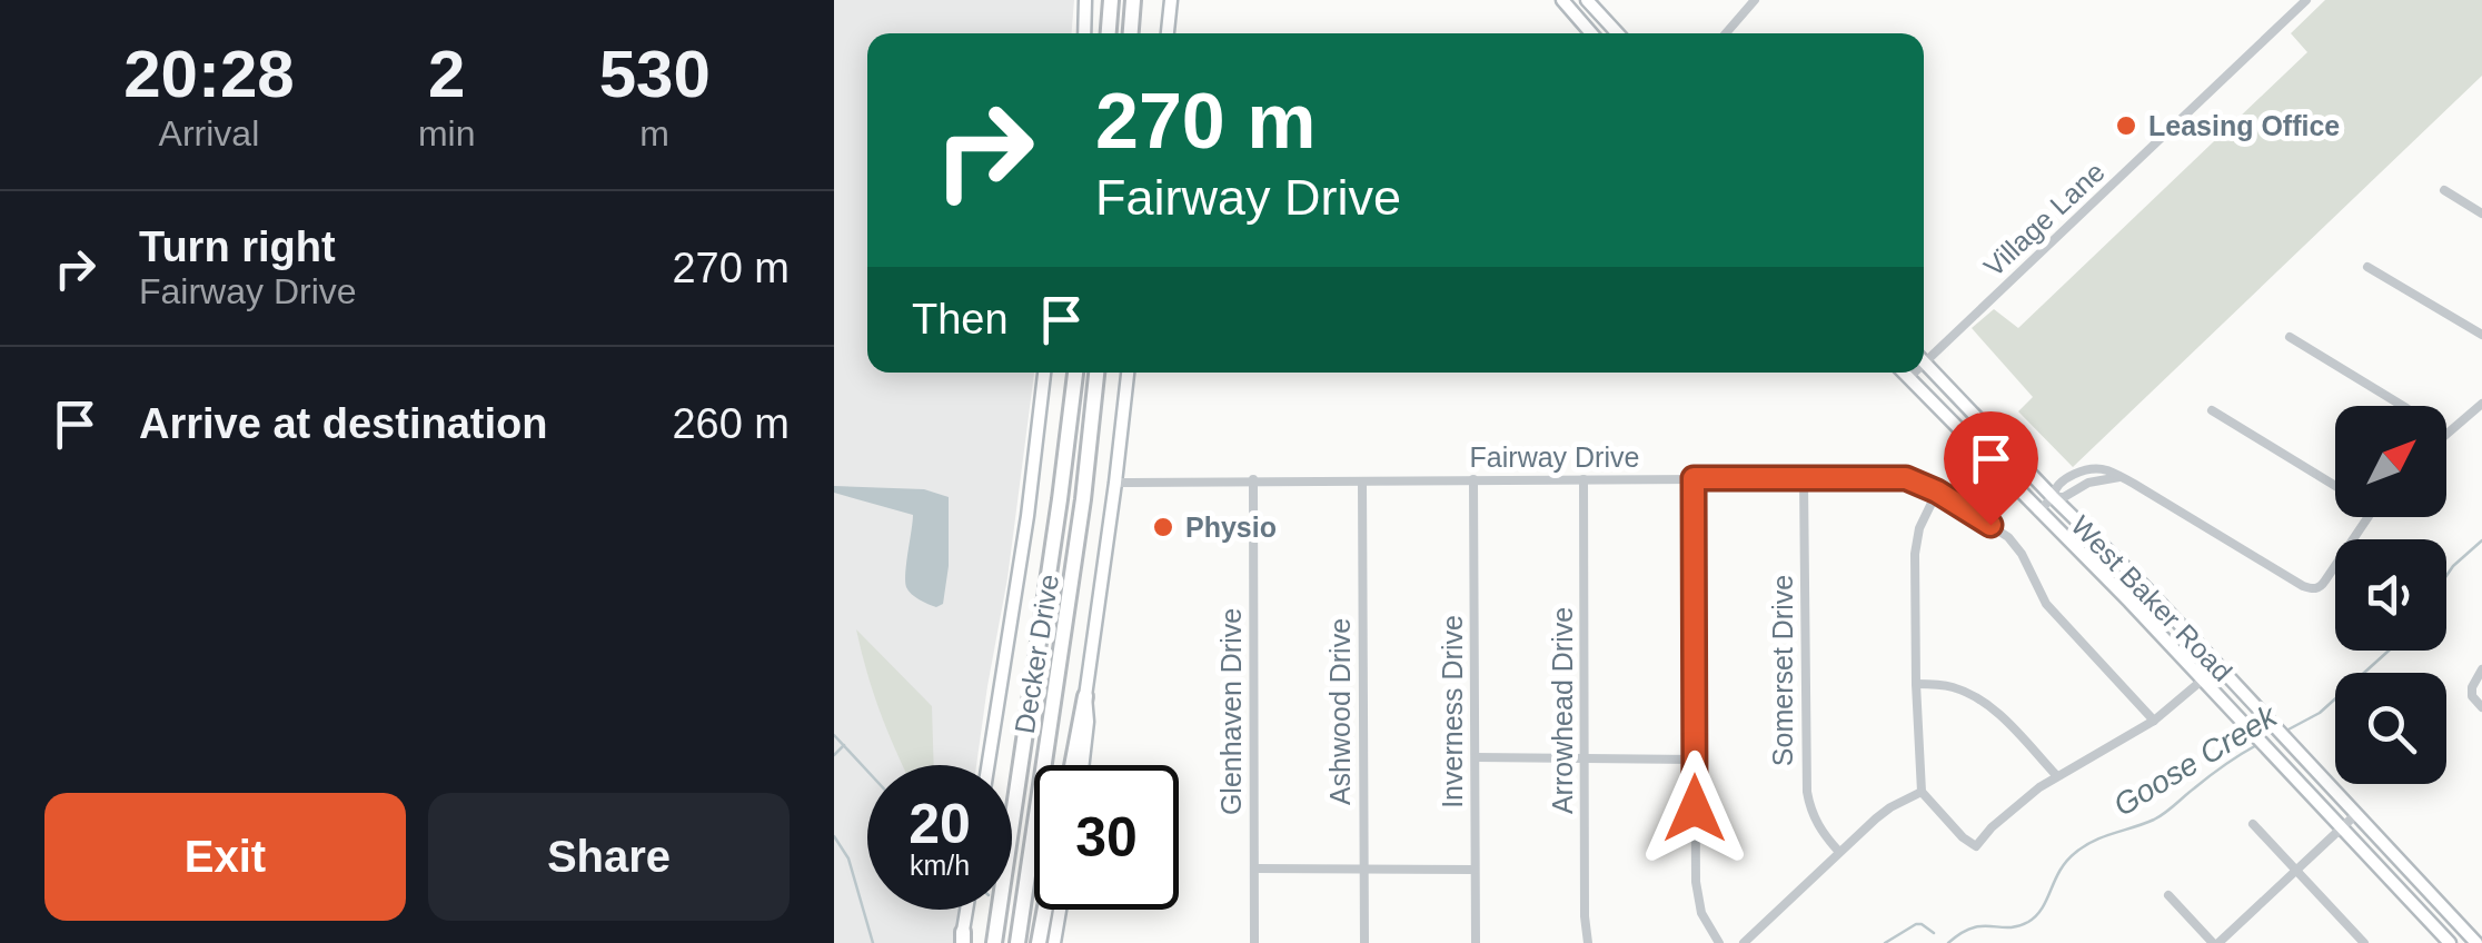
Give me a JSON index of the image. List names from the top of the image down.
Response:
{
  "streets": {
    "highway": ["Decker Drive"],
    "main road": ["West Baker Road"],
    "street": [
      "Village Lane",
      "Fairway Drive",
      "Somerset Drive",
      "Arrowhead Drive",
      "Glenhaven Drive",
      "Ashwood Drive",
      "Inverness Drive"
    ]
  },
  "crossings": [
    ["Village Lane", "West Baker Road"],
    ["Fairway Drive", "Decker Drive"],
    ["Fairway Drive", "Somerset Drive"],
    ["Fairway Drive", "Arrowhead Drive"],
    ["Fairway Drive", "Glenhaven Drive"],
    ["Fairway Drive", "Ashwood Drive"],
    ["Fairway Drive", "Inverness Drive"]
  ],
  "water": ["Goose Creek"],
  "places": ["Leasing Office", "Physio"],
  "north": "top right",
  "page": {
    "eta": [
      "20:28",
      "Arrival",
      "2",
      "min",
      "530",
      "m"
    ],
    "turn": ["270 m", "Fairway Drive"],
    "list": [
      {
        "name": "Turn right",
        "note": "Fairway Drive",
        "value": "270 m"
      },
      {
        "name": "Arrive at destination",
        "value": "260 m"
      }
    ],
    "then": "Then",
    "speed": "20 km/h",
    "limit": "30",
    "buttons": ["Exit", "Share"]
  }
}
